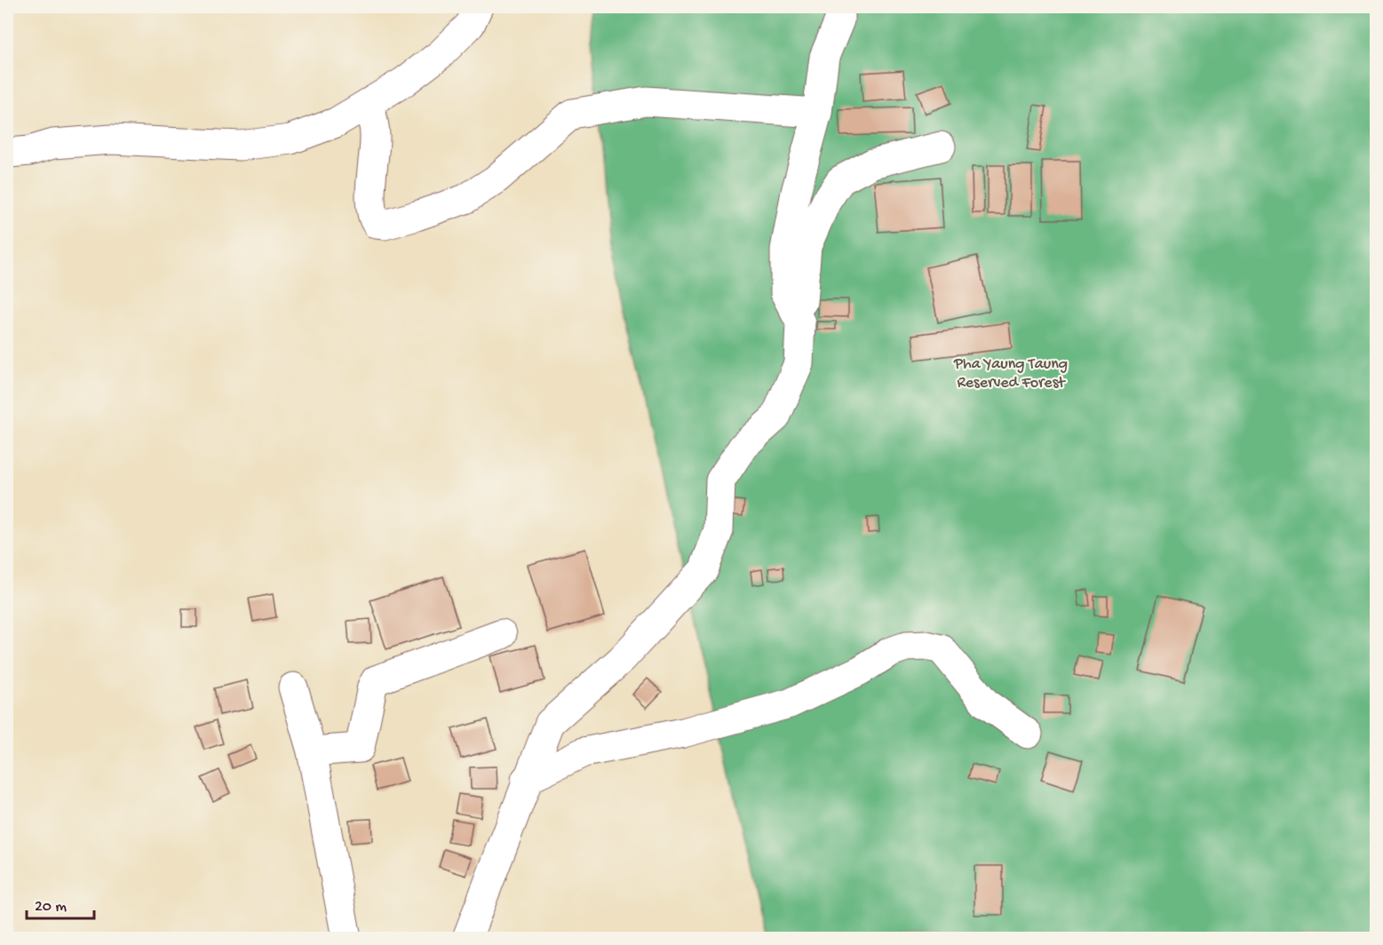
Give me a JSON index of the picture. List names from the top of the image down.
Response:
{
  "parks": ["Pha Yaung Taung Reserved Forest"],
  "scale_bar": "20 m"
}
